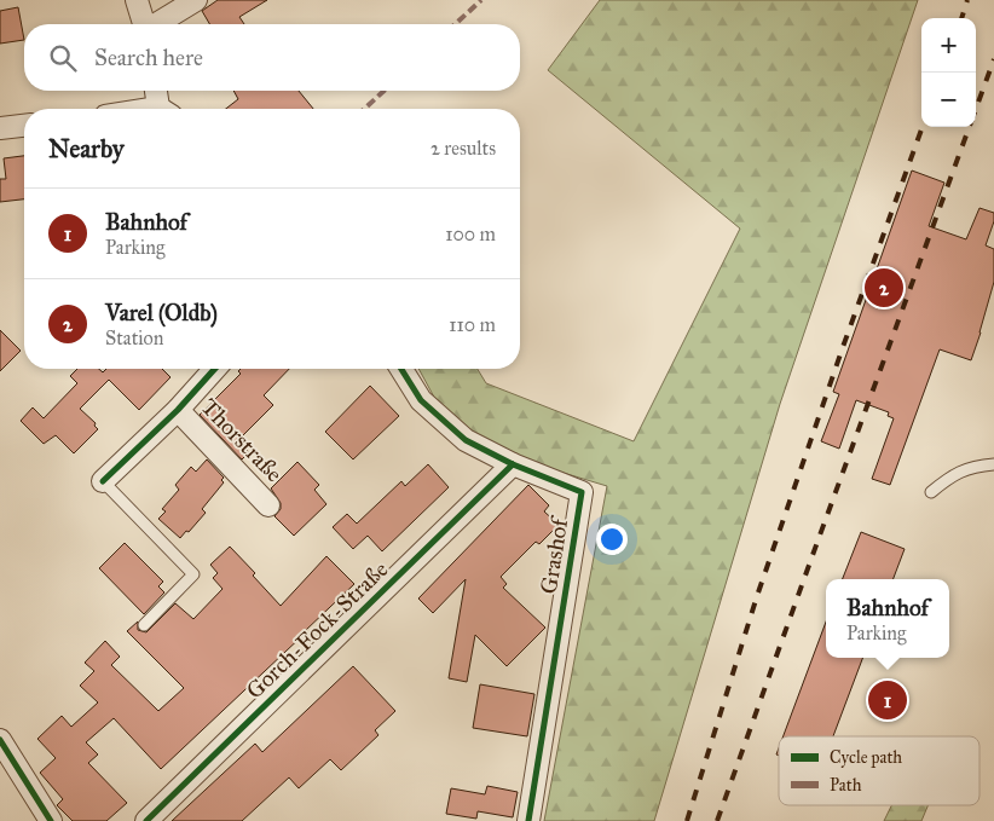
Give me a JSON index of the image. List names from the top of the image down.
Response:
{
  "streets": {
    "street": ["Thorstraße", "Grashof", "Gorch-Fock-Straße"]
  },
  "crossings": [
    ["Grashof", "Gorch-Fock-Straße"]
  ],
  "legend": ["Cycle path", "Path"],
  "page": {
    "map_buttons": ["+", "−"],
    "search": "Search here",
    "heading": ["Nearby", "2 results"],
    "list": [
      {
        "mark": "1",
        "name": "Bahnhof",
        "note": "Parking",
        "value": "100 m"
      },
      {
        "mark": "2",
        "name": "Varel (Oldb)",
        "note": "Station",
        "value": "110 m"
      }
    ],
    "pins": ["2", "1"],
    "popup": ["Bahnhof", "Parking"]
  }
}
